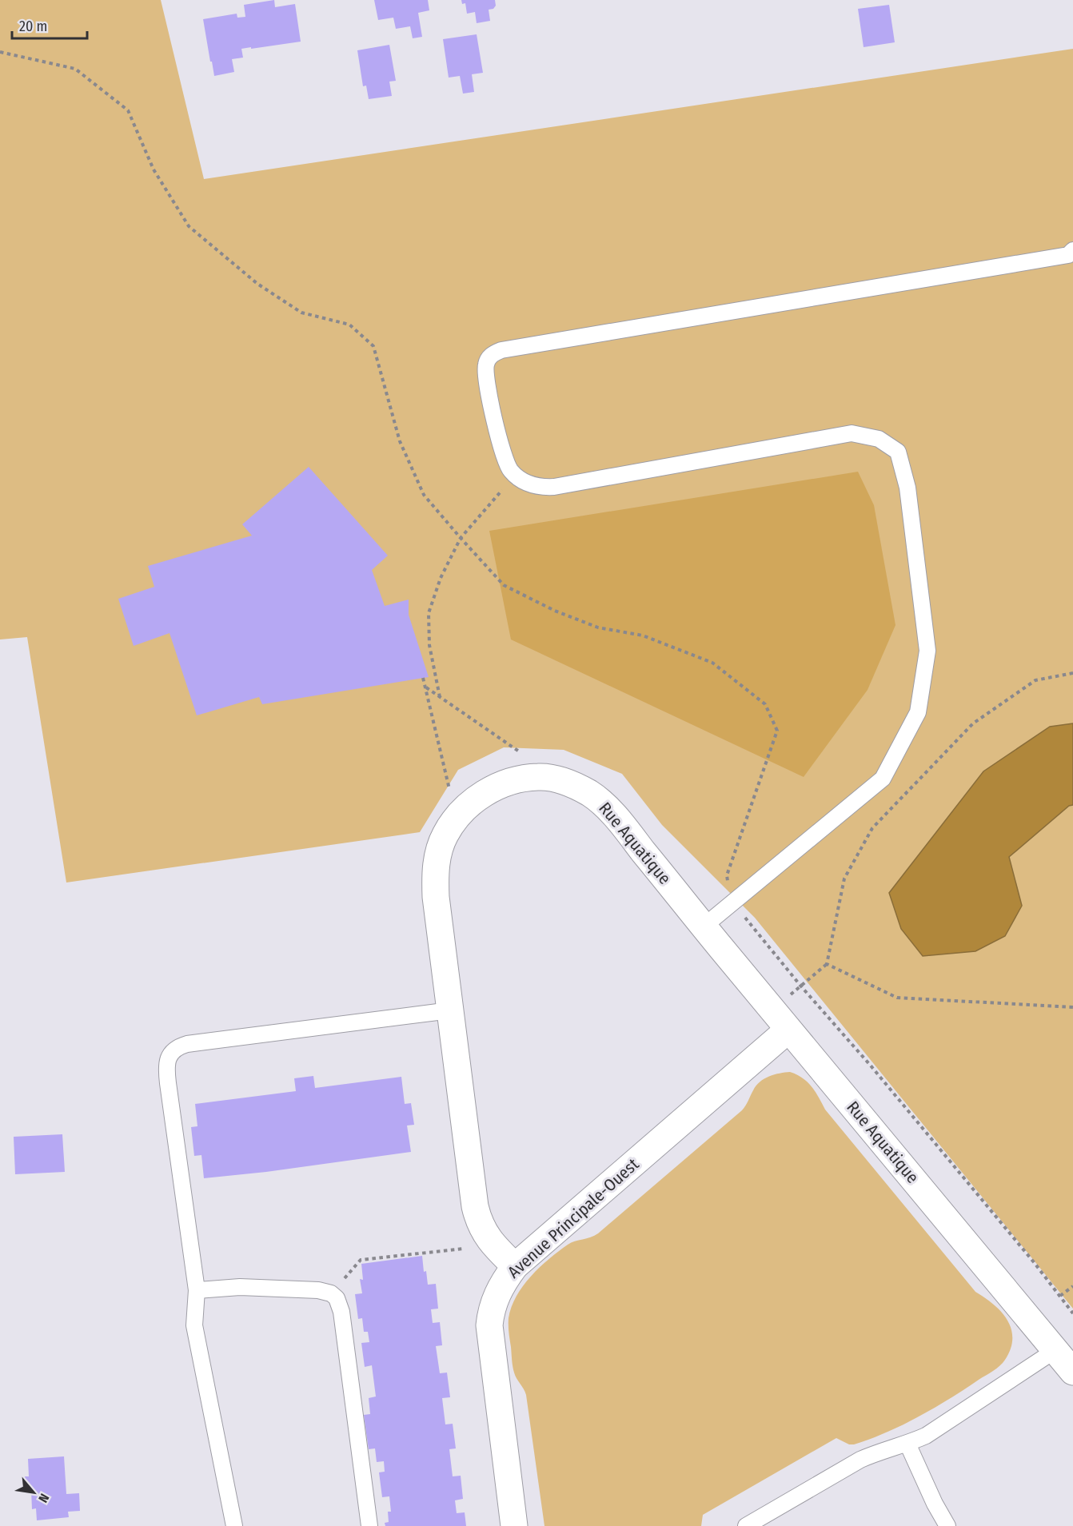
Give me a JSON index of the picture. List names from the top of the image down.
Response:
{
  "streets": {
    "street": ["Rue Aquatique", "Avenue Principale-Ouest"]
  },
  "crossings": [
    ["Rue Aquatique", "Avenue Principale-Ouest"]
  ],
  "scale_bar": "20 m",
  "north": "bottom right"
}
